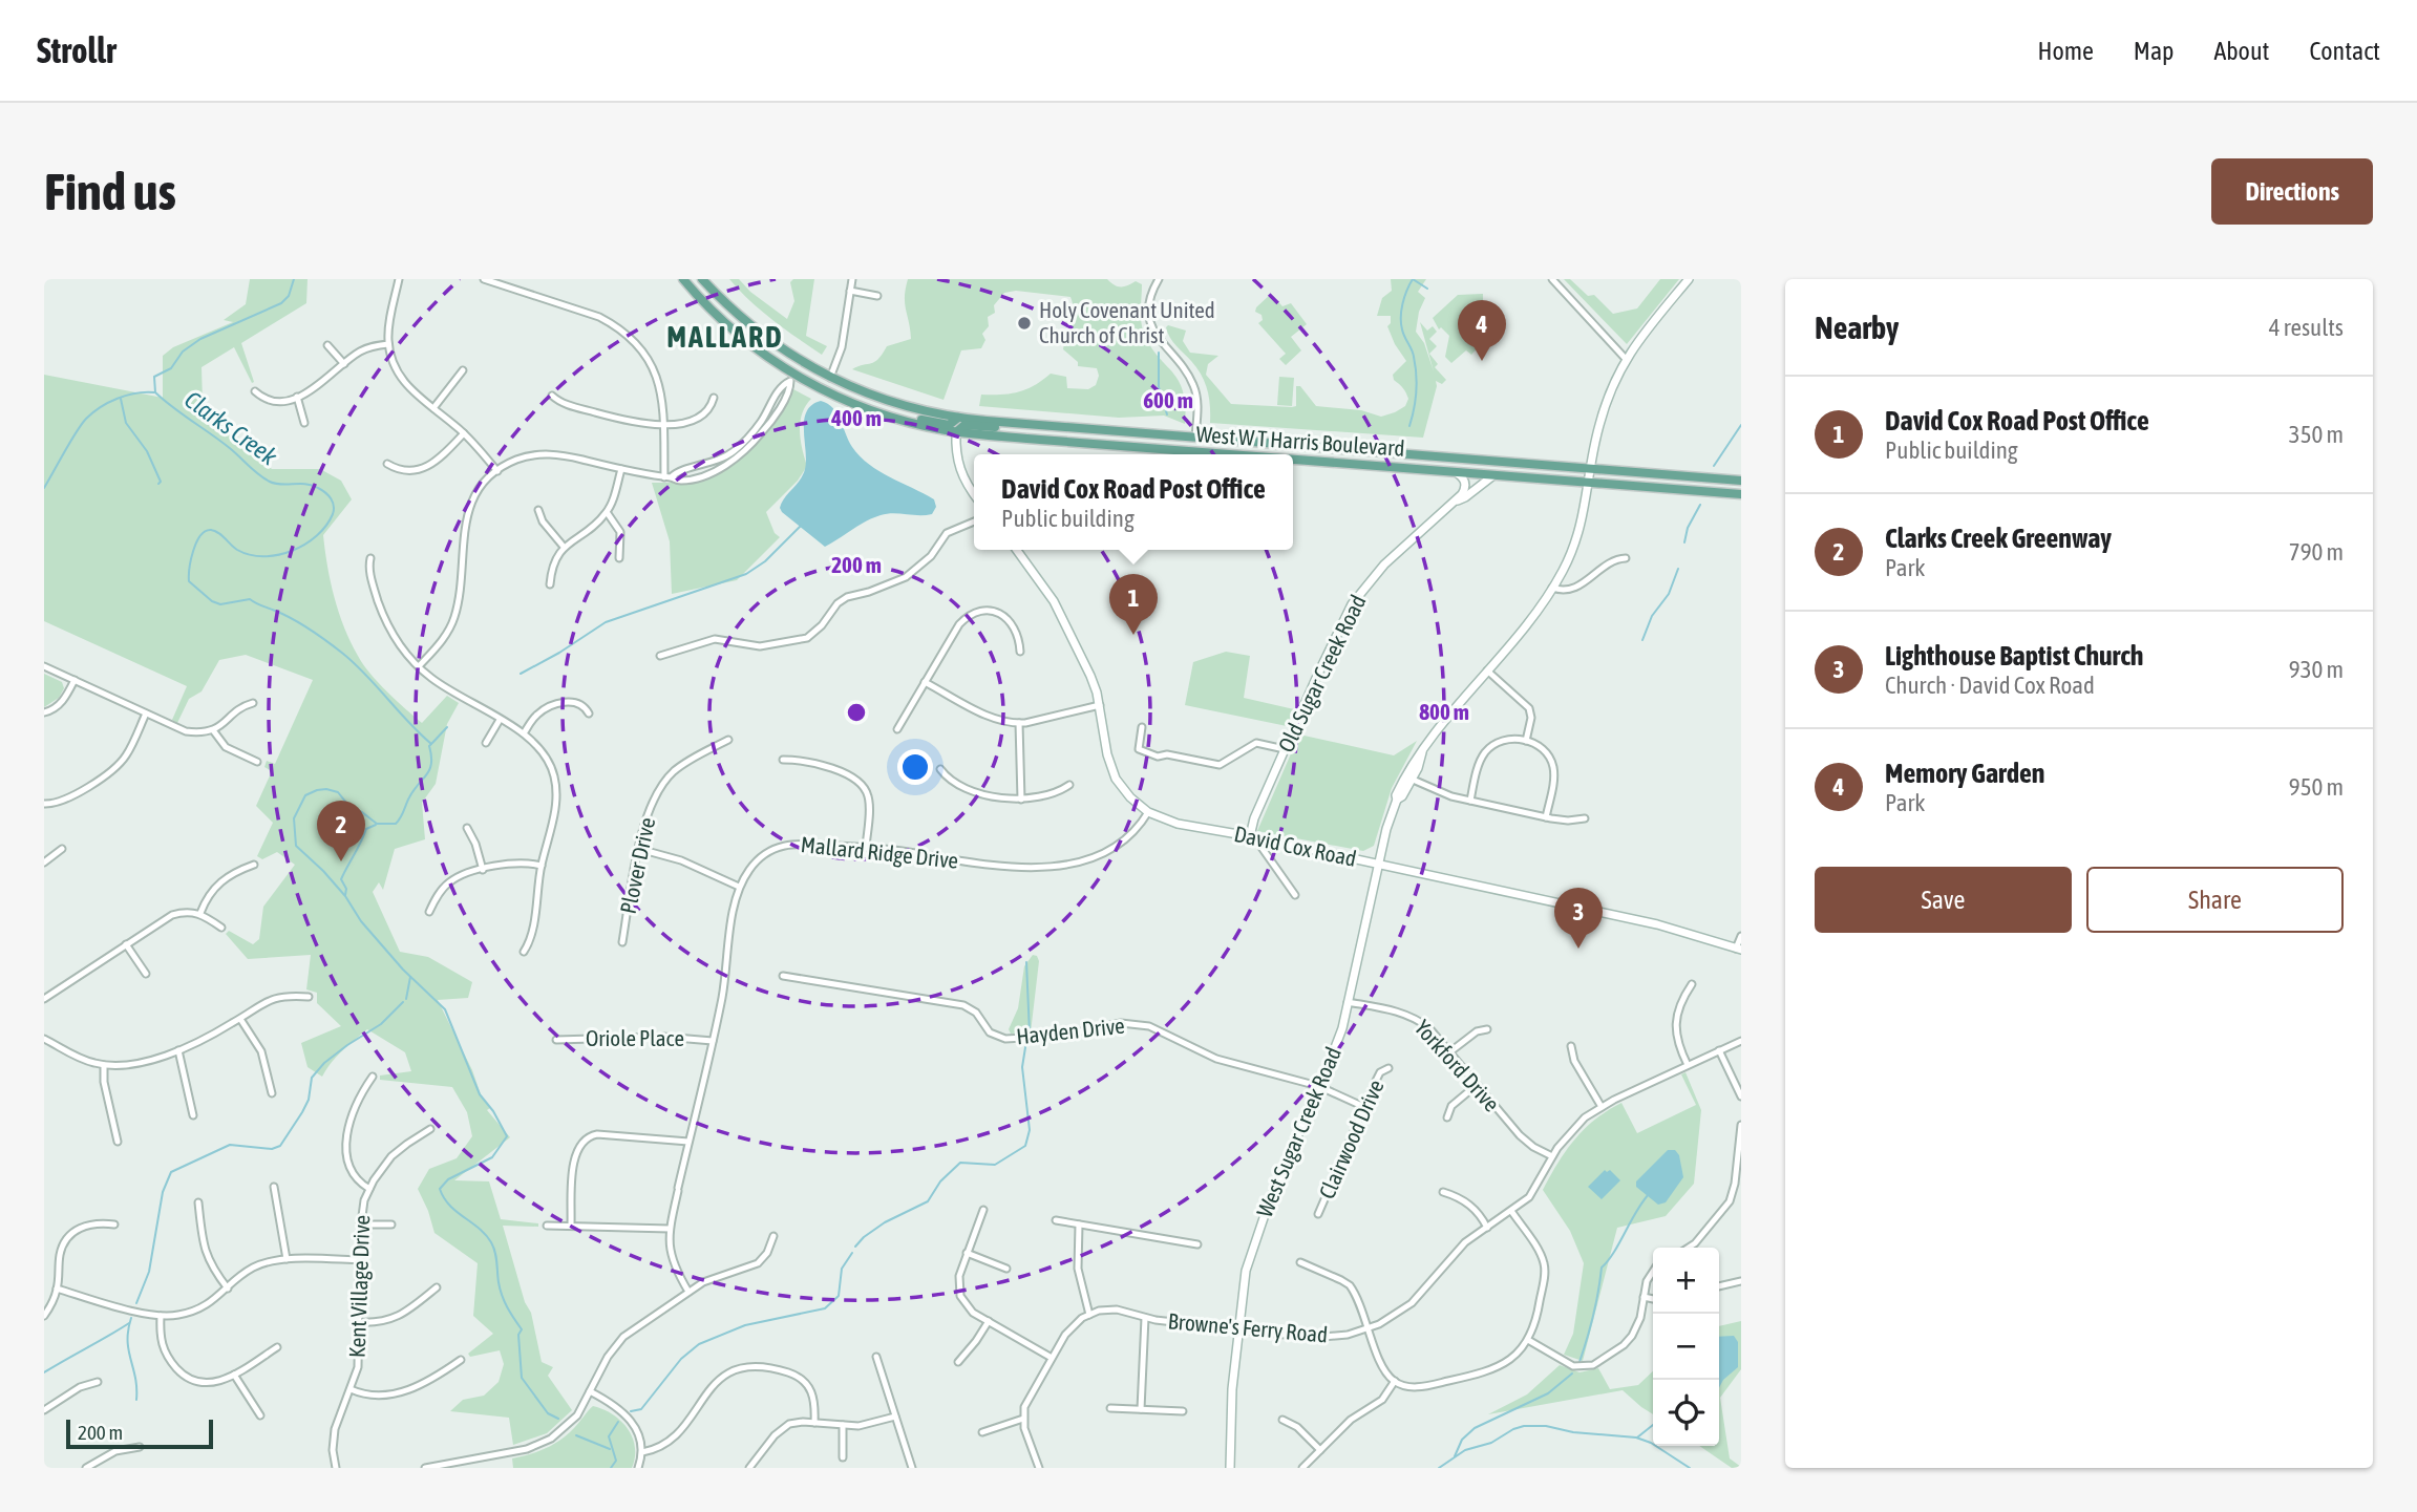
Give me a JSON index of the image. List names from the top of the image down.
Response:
{
  "streets": {
    "main road": [
      "West W T Harris Boulevard",
      "Old Sugar Creek Road",
      "David Cox Road",
      "West Sugar Creek Road"
    ],
    "street": [
      "Mallard Ridge Drive",
      "Plover Drive",
      "Hayden Drive",
      "Oriole Place",
      "Yorkford Drive",
      "Clairwood Drive",
      "Kent Village Drive",
      "Browne's Ferry Road"
    ]
  },
  "crossings": [
    ["West W T Harris Boulevard", "Old Sugar Creek Road"],
    ["West W T Harris Boulevard", "West Sugar Creek Road"],
    ["Old Sugar Creek Road", "David Cox Road"],
    ["David Cox Road", "Mallard Ridge Drive"],
    ["David Cox Road", "West Sugar Creek Road"],
    ["Mallard Ridge Drive", "Oriole Place"],
    ["Hayden Drive", "West Sugar Creek Road"],
    ["Hayden Drive", "Clairwood Drive"],
    ["Yorkford Drive", "West Sugar Creek Road"],
    ["Yorkford Drive", "Browne's Ferry Road"],
    ["West Sugar Creek Road", "Browne's Ferry Road"]
  ],
  "districts": ["MALLARD"],
  "water": ["Clarks Creek"],
  "places": ["Holy Covenant United Church of Christ"],
  "scale_bar": "200 m",
  "page": {
    "header": "Strollr",
    "nav": [
      "Home",
      "Map",
      "About",
      "Contact"
    ],
    "buttons": [
      "Directions",
      ["Save", "Share"]
    ],
    "title": "Find us",
    "heading": ["Nearby", "4 results"],
    "pins": [
      "4",
      "1",
      "2",
      "3"
    ],
    "list": [
      {
        "mark": "1",
        "name": "David Cox Road Post Office",
        "note": "Public building",
        "value": "350 m"
      },
      {
        "mark": "2",
        "name": "Clarks Creek Greenway",
        "note": "Park",
        "value": "790 m"
      },
      {
        "mark": "3",
        "name": "Lighthouse Baptist Church",
        "note": "Church · David Cox Road",
        "value": "930 m"
      },
      {
        "mark": "4",
        "name": "Memory Garden",
        "note": "Park",
        "value": "950 m"
      }
    ],
    "popup": ["David Cox Road Post Office", "Public building"],
    "map_buttons": ["+", "−"],
    "scale": "200 m"
  },
  "rings": [
    "600 m",
    "400 m",
    "200 m",
    "800 m"
  ]
}
